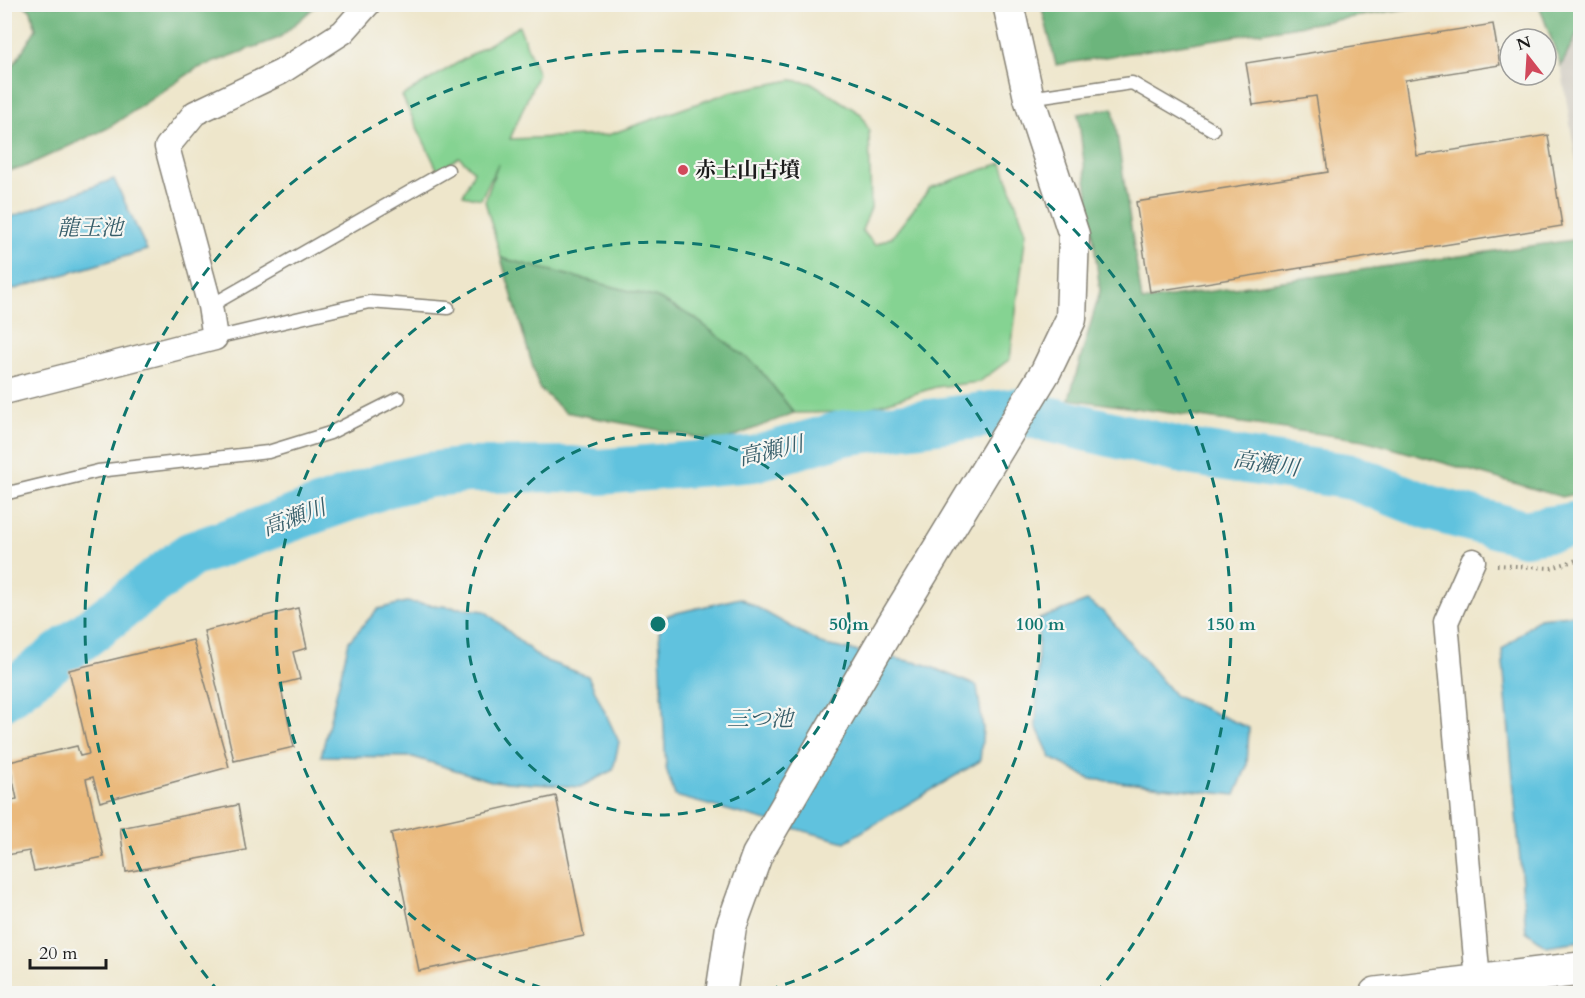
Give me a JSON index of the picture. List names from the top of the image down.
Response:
{
  "water": ["龍王池", "高瀬川", "三つ池"],
  "places": ["赤土山古墳"],
  "scale_bar": "20 m",
  "north": "top",
  "rings": ["50 m", "100 m", "150 m"]
}
